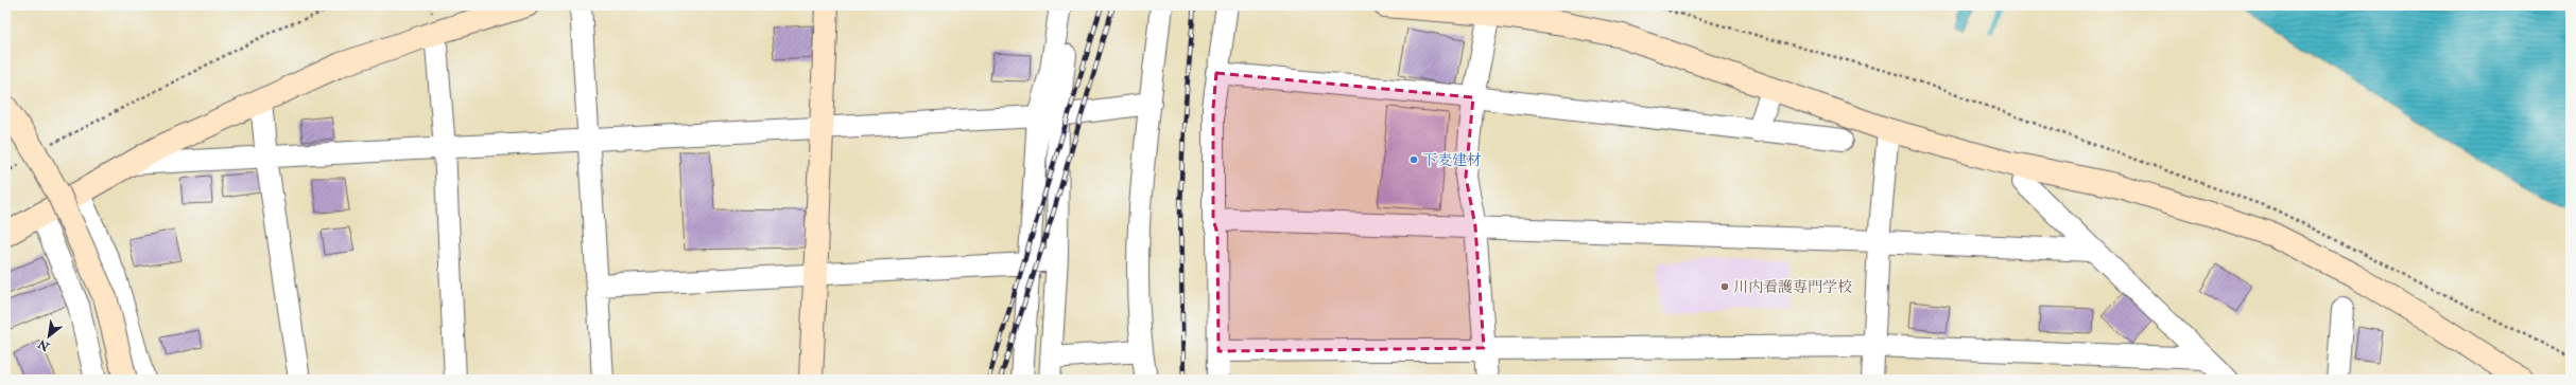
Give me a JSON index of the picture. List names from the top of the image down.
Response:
{
  "places": ["下麦建材", "川内看護専門学校"],
  "north": "bottom left"
}
